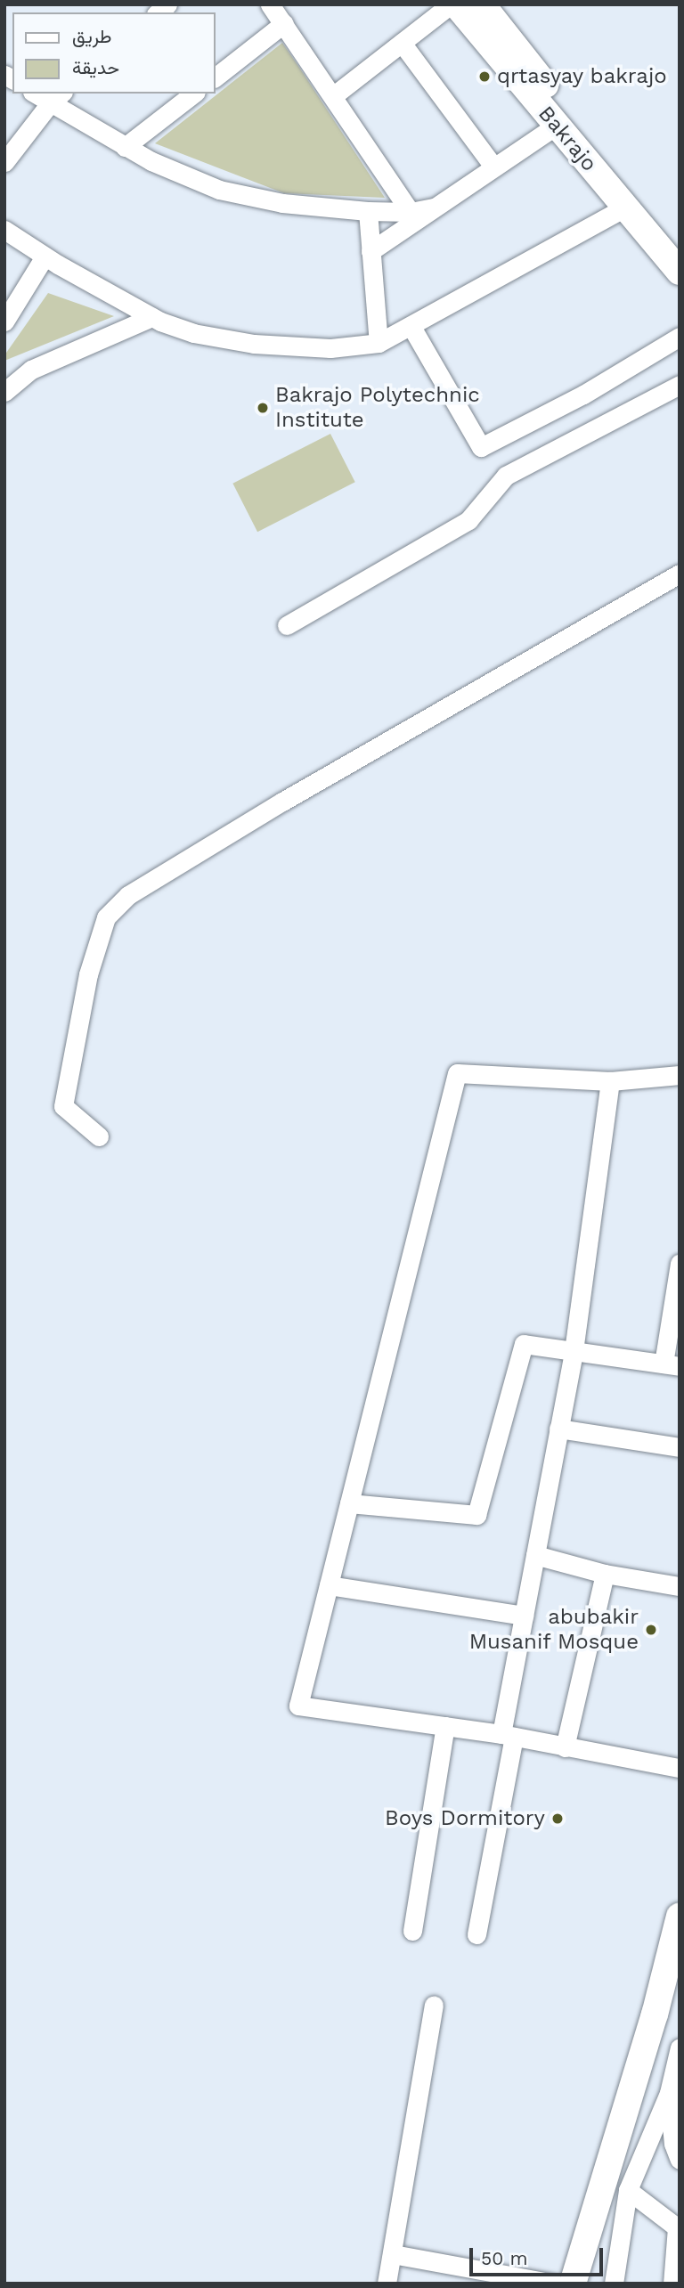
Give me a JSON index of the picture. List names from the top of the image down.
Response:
{
  "streets": {
    "street": ["Bakrajo"]
  },
  "places": [
    "qrtasyay bakrajo",
    "Bakrajo Polytechnic Institute",
    "abubakir Musanif Mosque",
    "Boys Dormitory"
  ],
  "legend": ["طريق", "حديقة"],
  "scale_bar": "50 m"
}
